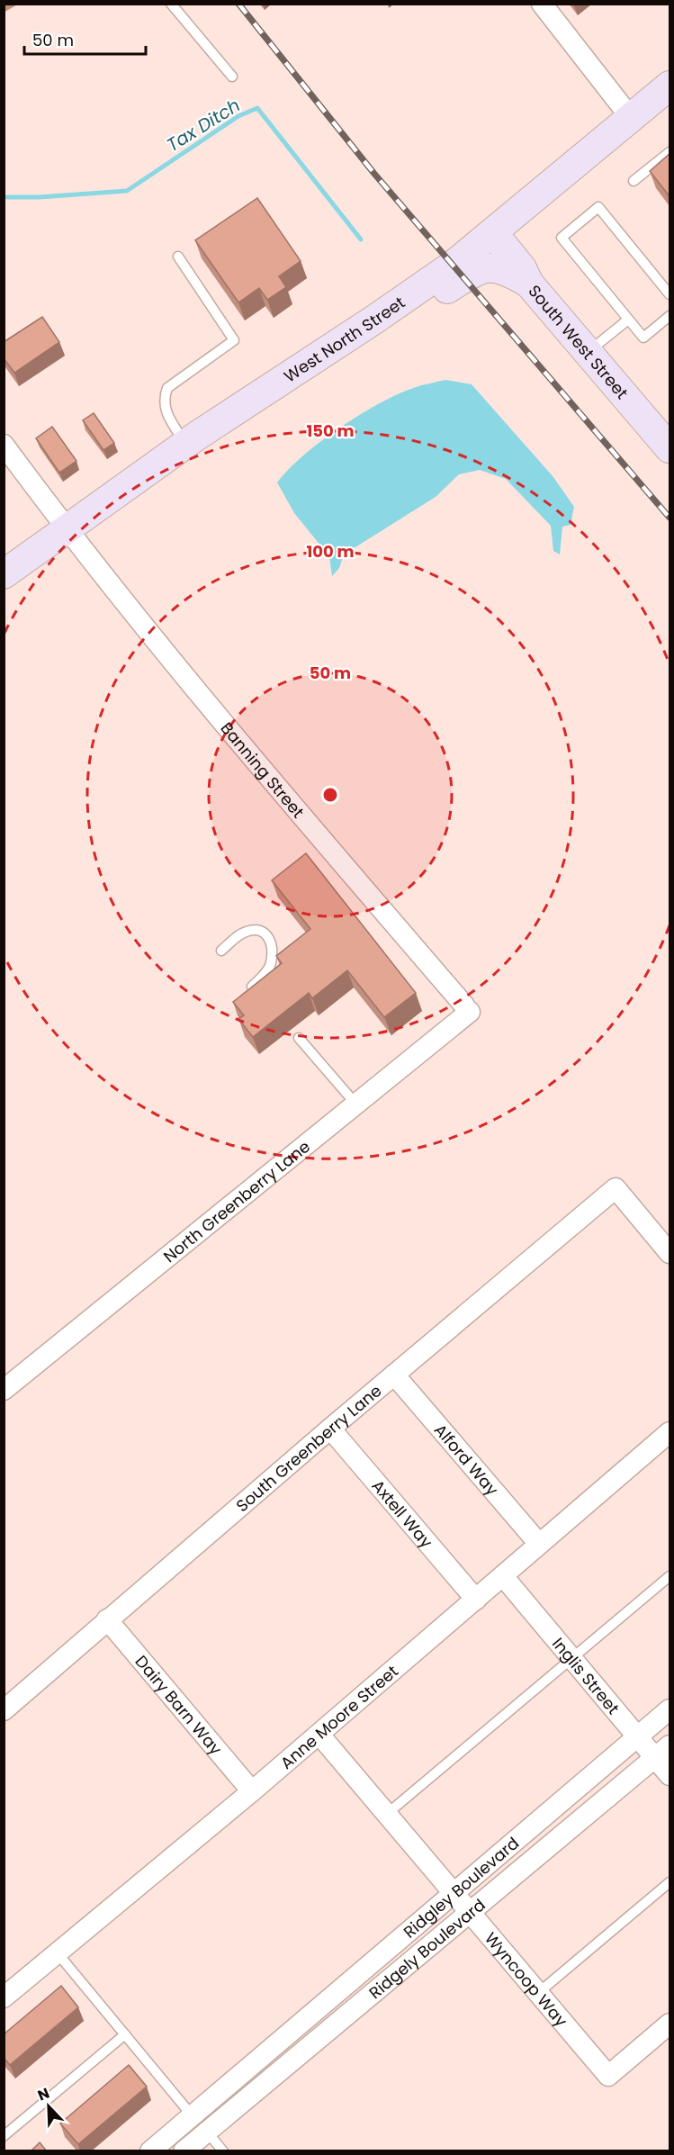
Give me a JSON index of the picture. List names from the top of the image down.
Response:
{
  "streets": {
    "main road": ["West North Street", "South West Street"],
    "street": [
      "Banning Street",
      "North Greenberry Lane",
      "South Greenberry Lane",
      "Alford Way",
      "Axtell Way",
      "Inglis Street",
      "Dairy Barn Way",
      "Anne Moore Street",
      "Ridgley Boulevard",
      "Ridgely Boulevard",
      "Wyncoop Way"
    ]
  },
  "crossings": [
    ["West North Street", "South West Street"],
    ["West North Street", "Banning Street"],
    ["Banning Street", "North Greenberry Lane"],
    ["South Greenberry Lane", "Alford Way"],
    ["South Greenberry Lane", "Axtell Way"],
    ["South Greenberry Lane", "Dairy Barn Way"],
    ["Alford Way", "Anne Moore Street"],
    ["Axtell Way", "Anne Moore Street"],
    ["Inglis Street", "Anne Moore Street"],
    ["Inglis Street", "Ridgley Boulevard"],
    ["Inglis Street", "Ridgely Boulevard"],
    ["Dairy Barn Way", "Anne Moore Street"],
    ["Anne Moore Street", "Wyncoop Way"],
    ["Ridgley Boulevard", "Wyncoop Way"],
    ["Ridgely Boulevard", "Wyncoop Way"]
  ],
  "water": ["Tax Ditch"],
  "scale_bar": "50 m",
  "north": "top left",
  "rings": ["150 m", "100 m", "50 m"]
}
